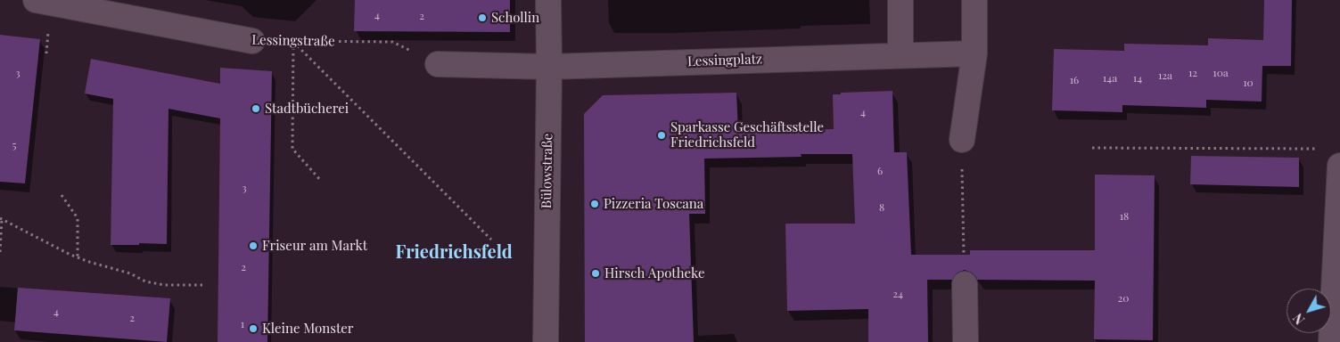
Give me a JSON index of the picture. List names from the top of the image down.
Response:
{
  "streets": {
    "street": ["Lessingstraße", "Lessingplatz", "Bülowstraße"]
  },
  "crossings": [
    ["Lessingplatz", "Bülowstraße"]
  ],
  "districts": ["Friedrichsfeld"],
  "places": [
    "Schollin",
    "Stadtbücherei",
    "Sparkasse Geschäftsstelle Friedrichsfeld",
    "Pizzeria Toscana",
    "Friseur am Markt",
    "Hirsch Apotheke",
    "Kleine Monster"
  ],
  "house_numbers": [
    "4",
    "2",
    "3",
    "12",
    "10a",
    "12a",
    "14a",
    "14",
    "16",
    "10",
    "4",
    "5",
    "6",
    "3",
    "8",
    "18",
    "2",
    "24",
    "20",
    "4",
    "2",
    "1"
  ],
  "north": "bottom left"
}
